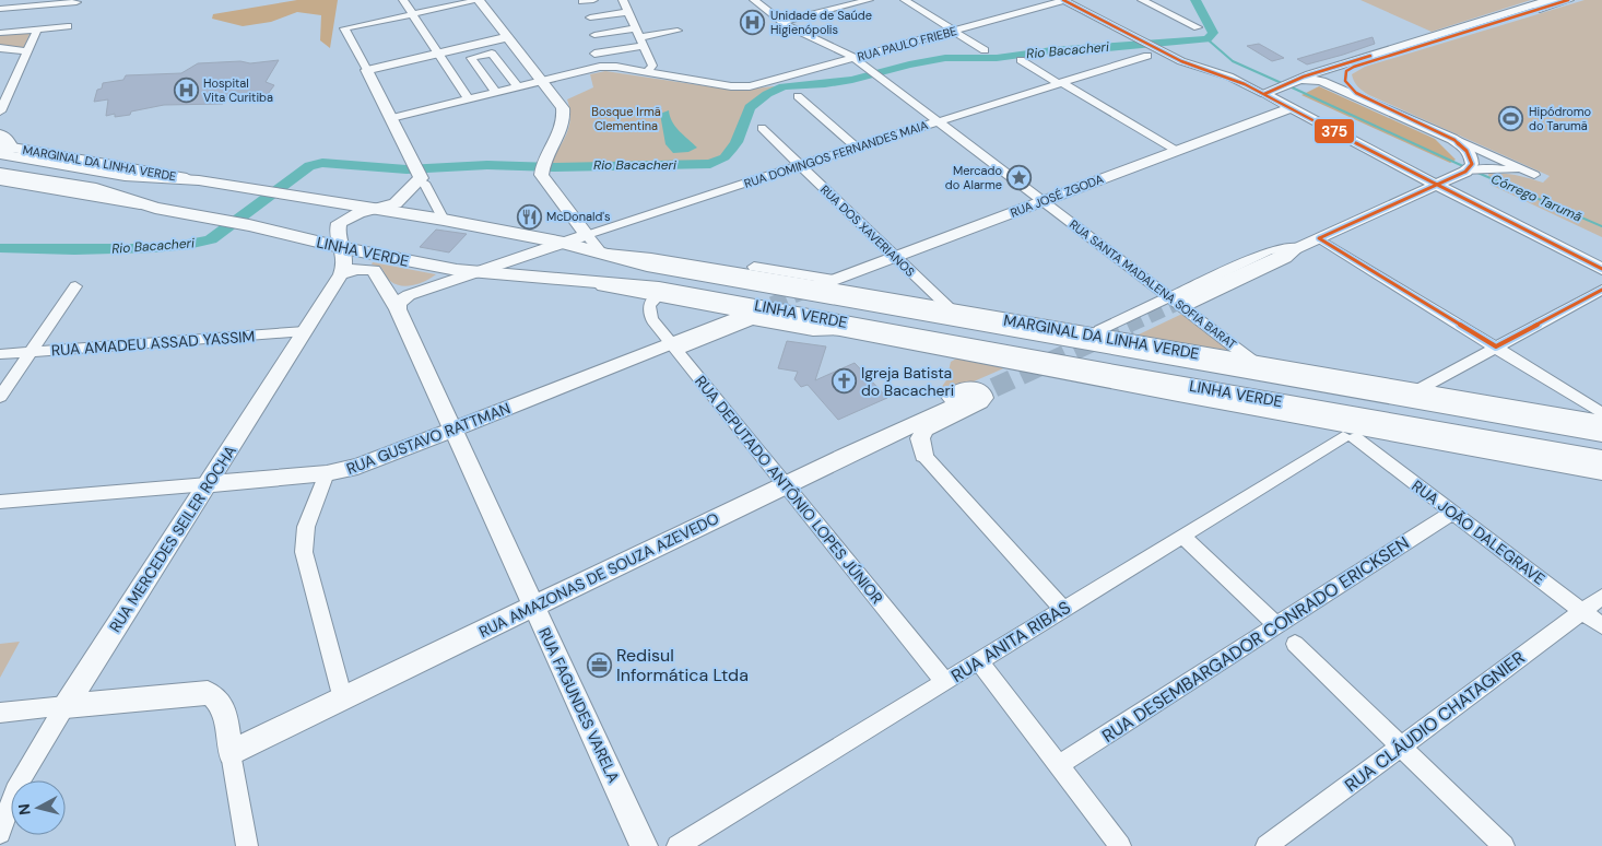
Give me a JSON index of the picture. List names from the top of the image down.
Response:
{
  "streets": {
    "highway": ["LINHA VERDE"],
    "main road": [
      "RUA DOMINGOS FERNANDES MAIA",
      "MARGINAL DA LINHA VERDE",
      "RUA JOSÉ ZGODA",
      "RUA GUSTAVO RATTMAN",
      "RUA MERCEDES SEILER ROCHA",
      "RUA AMAZONAS DE SOUZA AZEVEDO",
      "RUA FAGUNDES VARELA"
    ],
    "street": [
      "RUA PAULO FRIEBE",
      "RUA DOS XAVERIANOS",
      "RUA SANTA MADALENA SOFIA BARAT",
      "RUA AMADEU ASSAD YASSIM",
      "RUA DEPUTADO ANTÔNIO LOPES JÚNIOR",
      "RUA JOÃO DALEGRAVE",
      "RUA DESEMBARGADOR CONRADO ERICKSEN",
      "RUA ANITA RIBAS",
      "RUA CLÁUDIO CHATAGNIER"
    ]
  },
  "crossings": [
    ["RUA PAULO FRIEBE", "RUA SANTA MADALENA SOFIA BARAT"],
    ["RUA DOMINGOS FERNANDES MAIA", "RUA DOS XAVERIANOS"],
    ["RUA DOMINGOS FERNANDES MAIA", "LINHA VERDE"],
    ["RUA DOMINGOS FERNANDES MAIA", "RUA SANTA MADALENA SOFIA BARAT"],
    ["RUA DOMINGOS FERNANDES MAIA", "RUA FAGUNDES VARELA"],
    ["MARGINAL DA LINHA VERDE", "RUA DOS XAVERIANOS"],
    ["MARGINAL DA LINHA VERDE", "LINHA VERDE"],
    ["MARGINAL DA LINHA VERDE", "RUA SANTA MADALENA SOFIA BARAT"],
    ["RUA JOSÉ ZGODA", "RUA DOS XAVERIANOS"],
    ["RUA JOSÉ ZGODA", "RUA SANTA MADALENA SOFIA BARAT"],
    ["LINHA VERDE", "RUA MERCEDES SEILER ROCHA"],
    ["RUA AMADEU ASSAD YASSIM", "RUA MERCEDES SEILER ROCHA"],
    ["RUA GUSTAVO RATTMAN", "RUA DEPUTADO ANTÔNIO LOPES JÚNIOR"],
    ["RUA GUSTAVO RATTMAN", "RUA MERCEDES SEILER ROCHA"],
    ["RUA GUSTAVO RATTMAN", "RUA FAGUNDES VARELA"],
    ["RUA DEPUTADO ANTÔNIO LOPES JÚNIOR", "RUA AMAZONAS DE SOUZA AZEVEDO"],
    ["RUA DEPUTADO ANTÔNIO LOPES JÚNIOR", "RUA ANITA RIBAS"],
    ["RUA JOÃO DALEGRAVE", "RUA DESEMBARGADOR CONRADO ERICKSEN"],
    ["RUA JOÃO DALEGRAVE", "RUA ANITA RIBAS"],
    ["RUA JOÃO DALEGRAVE", "RUA CLÁUDIO CHATAGNIER"],
    ["RUA MERCEDES SEILER ROCHA", "RUA FAGUNDES VARELA"],
    ["RUA AMAZONAS DE SOUZA AZEVEDO", "RUA FAGUNDES VARELA"]
  ],
  "water": ["Rio Bacacheri", "Córrego Tarumã"],
  "parks": ["Bosque Irmã Clementina"],
  "places": {
    "hospital": ["Unidade de Saúde Higienópolis", "Hospital Vita Curitiba"],
    "sports": ["Hipódromo do Tarumã"],
    "place": ["Mercado do Alarme"],
    "restaurant": ["McDonald's"],
    "church": ["Igreja Batista do Bacacheri"],
    "office": ["Redisul Informática Ltda"]
  },
  "lines": ["transit line 375"],
  "north": "left"
}
